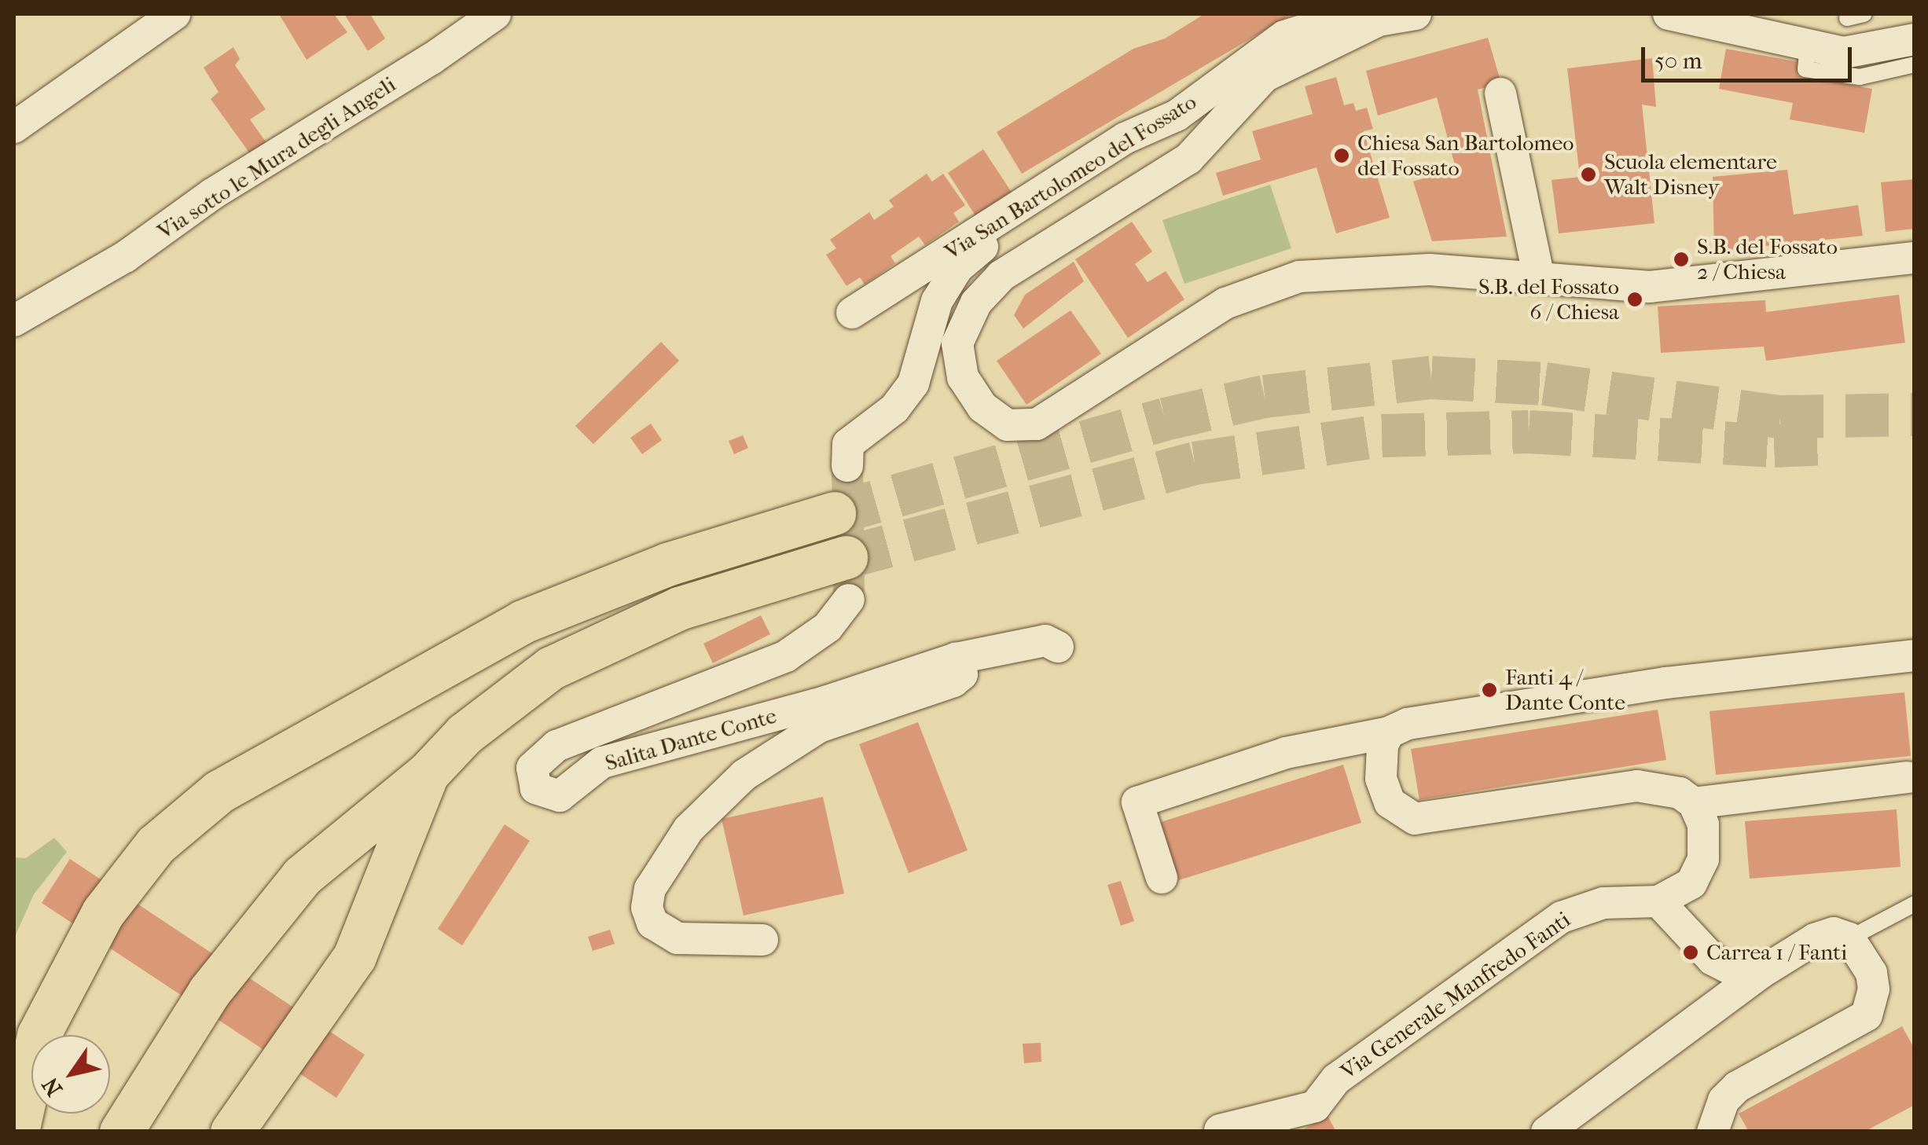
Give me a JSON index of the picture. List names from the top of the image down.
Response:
{
  "streets": {
    "street": [
      "Via sotto le Mura degli Angeli",
      "Via San Bartolomeo del Fossato",
      "Salita Dante Conte",
      "Via Generale Manfredo Fanti"
    ]
  },
  "places": [
    "Chiesa San Bartolomeo del Fossato",
    "Scuola elementare Walt Disney",
    "S.B. del Fossato 2 / Chiesa",
    "S.B. del Fossato 6 / Chiesa",
    "Fanti 4 / Dante Conte",
    "Carrea 1 / Fanti"
  ],
  "scale_bar": "50 m",
  "north": "bottom left"
}
